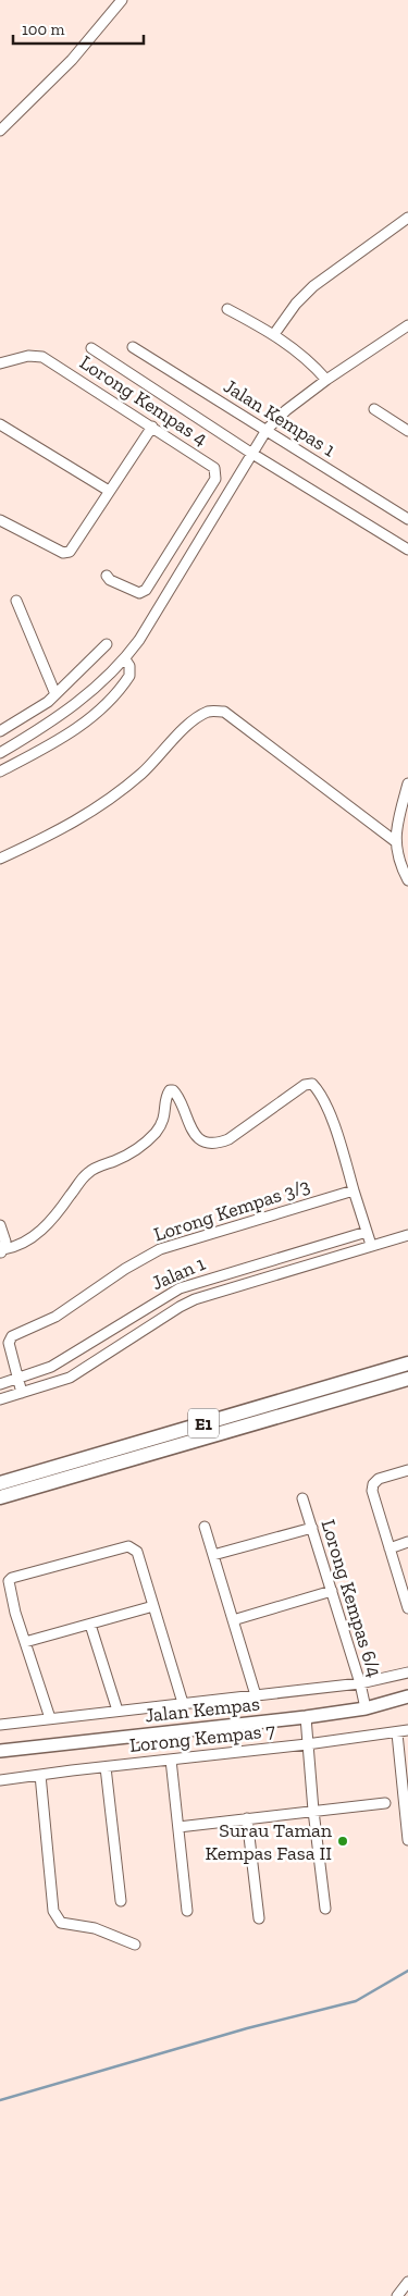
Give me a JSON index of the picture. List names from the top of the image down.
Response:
{
  "streets": {
    "highway": ["E1"],
    "main road": ["Jalan Kempas"],
    "street": [
      "Lorong Kempas 4",
      "Jalan Kempas 1",
      "Lorong Kempas 3/3",
      "Jalan 1",
      "Lorong Kempas 6/4",
      "Lorong Kempas 7"
    ]
  },
  "crossings": [
    ["Lorong Kempas 3/3", "Jalan 1"],
    ["Lorong Kempas 6/4", "Jalan Kempas"]
  ],
  "places": ["Surau Taman Kempas Fasa II"],
  "scale_bar": "100 m"
}
